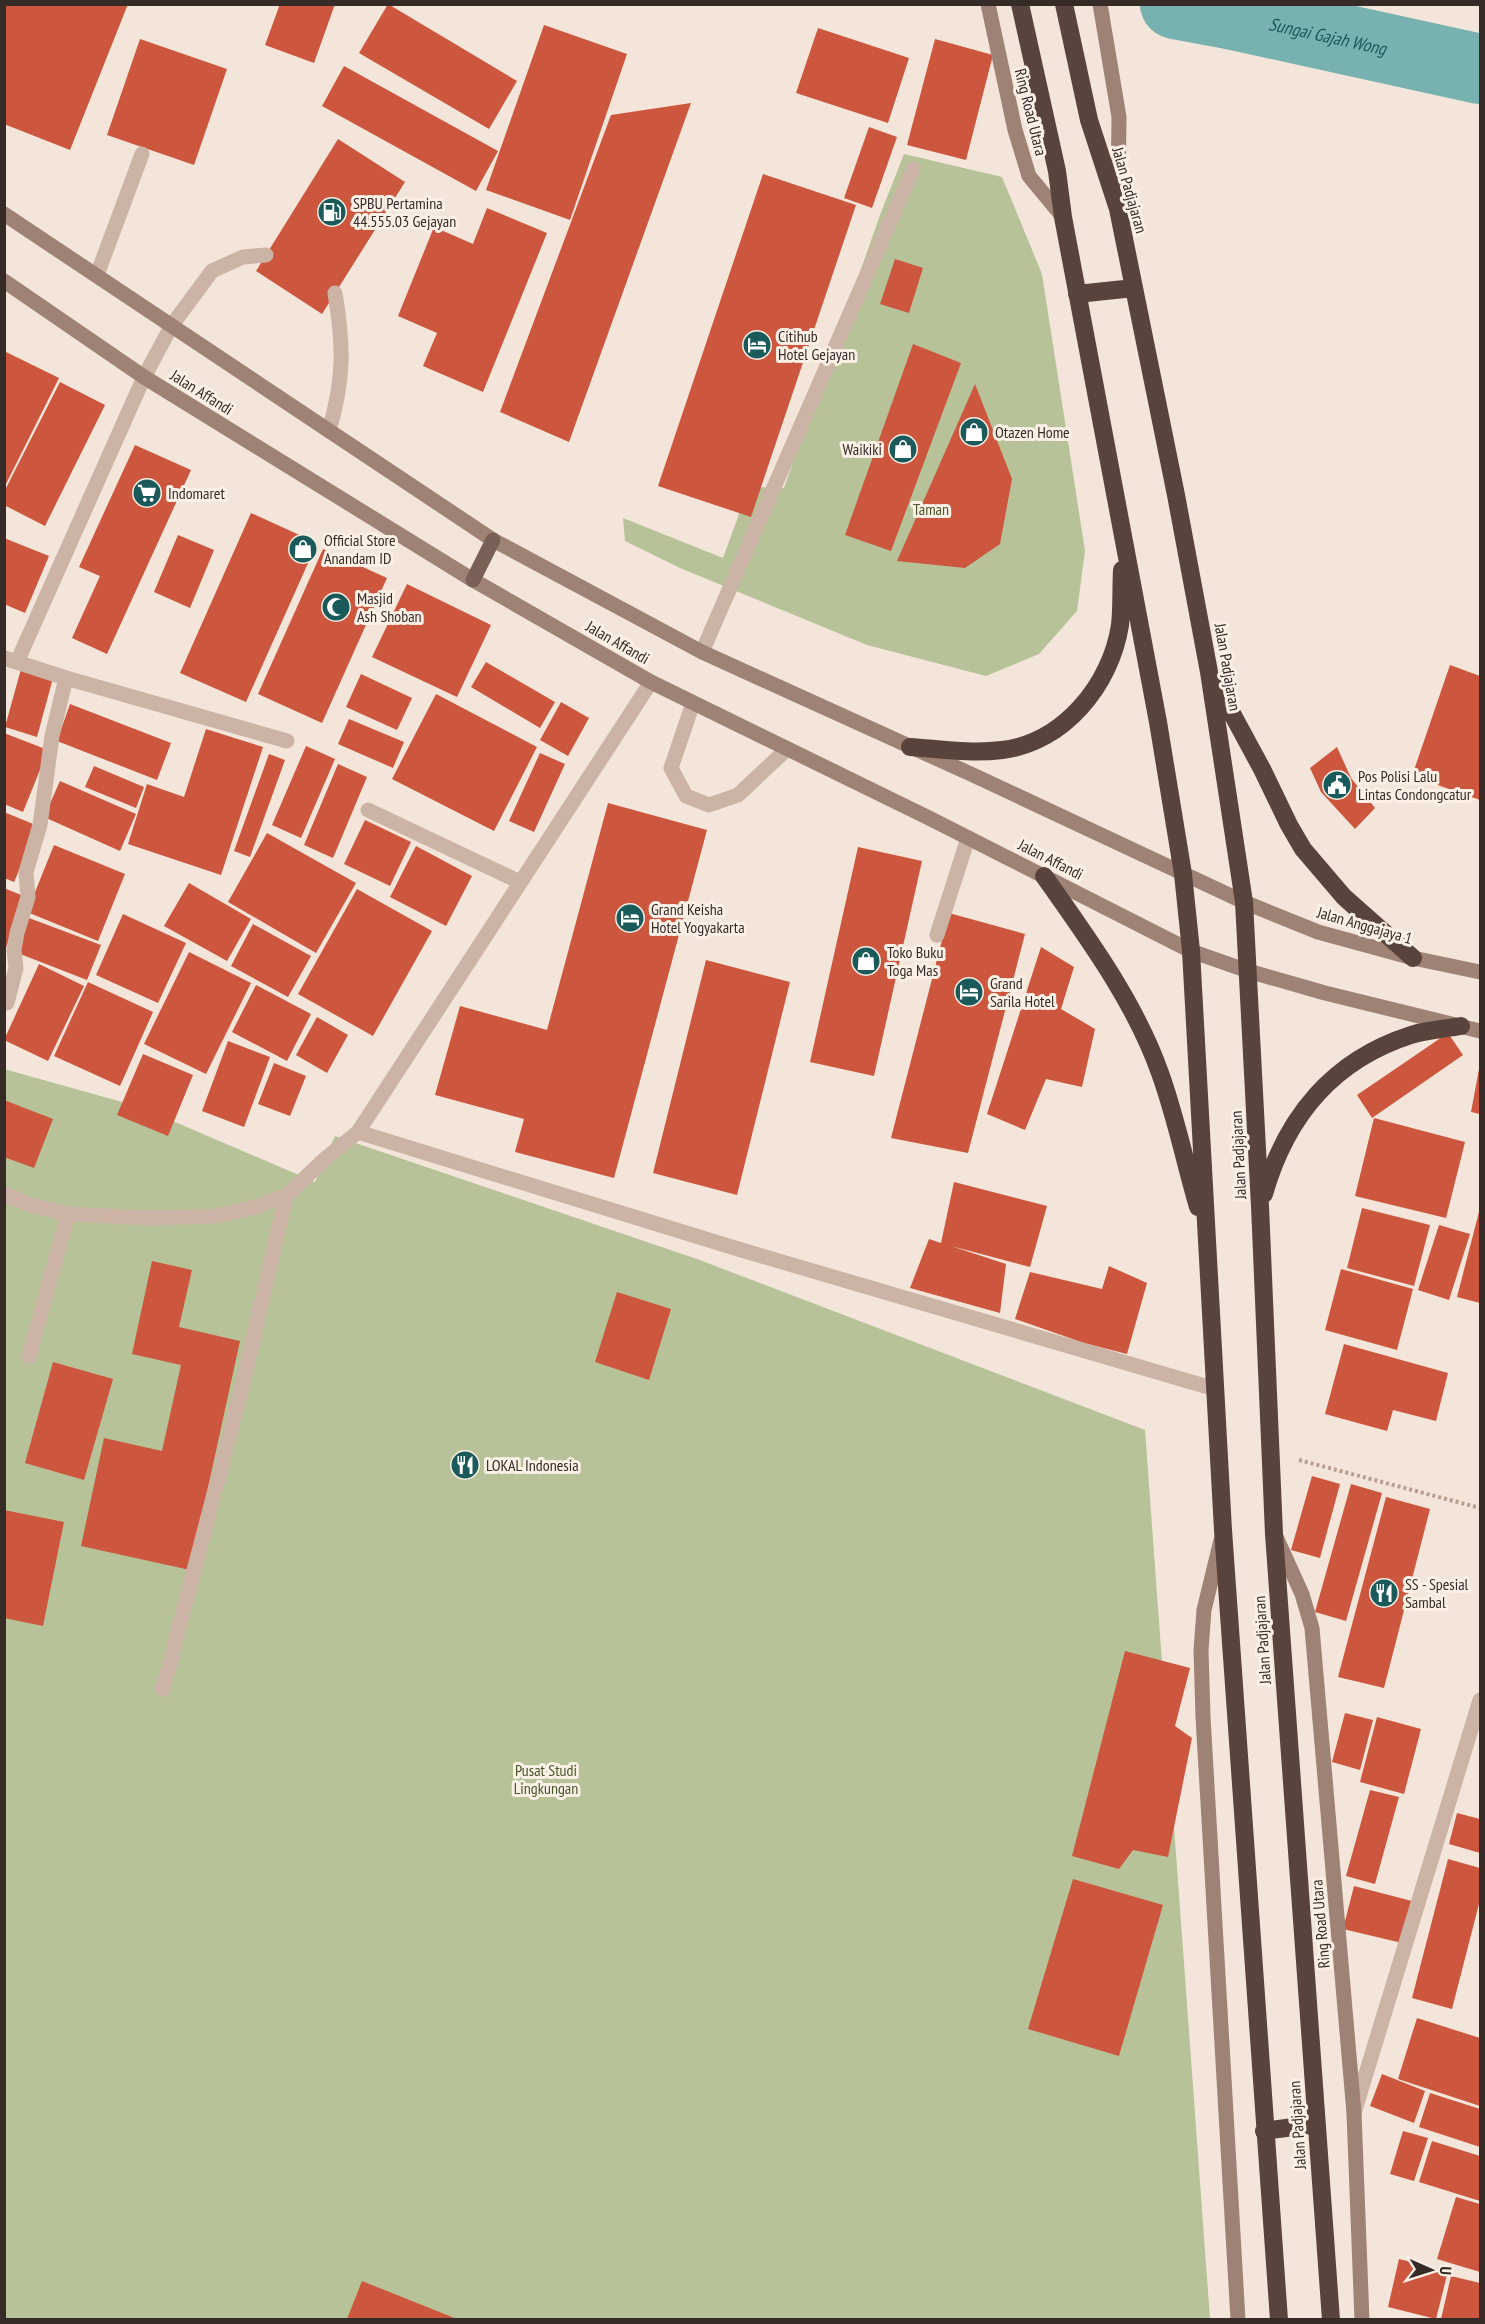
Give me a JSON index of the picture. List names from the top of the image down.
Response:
{
  "streets": {
    "highway": ["Jalan Padjajaran"],
    "main road": ["Ring Road Utara", "Jalan Affandi", "Jalan Anggajaya 1"]
  },
  "crossings": [
    ["Ring Road Utara", "Jalan Padjajaran"],
    ["Jalan Padjajaran", "Jalan Affandi"],
    ["Jalan Padjajaran", "Jalan Anggajaya 1"],
    ["Jalan Affandi", "Jalan Anggajaya 1"]
  ],
  "water": ["Sungai Gajah Wong"],
  "parks": ["Taman", "Pusat Studi Lingkungan"],
  "places": {
    "fuel station": ["SPBU Pertamina 44.555.03 Gejayan"],
    "hotel": ["Citihub Hotel Gejayan", "Grand Keisha Hotel Yogyakarta", "Grand Sarila Hotel"],
    "shop": [
      "Otazen Home",
      "Waikiki",
      "Official Store Anandam ID",
      "Toko Buku Toga Mas"
    ],
    "supermarket": ["Indomaret"],
    "mosque": ["Masjid Ash Shoban"],
    "public building": ["Pos Polisi Lalu Lintas Condongcatur"],
    "restaurant": ["LOKAL Indonesia", "SS - Spesial Sambal"]
  },
  "north": "right"
}
